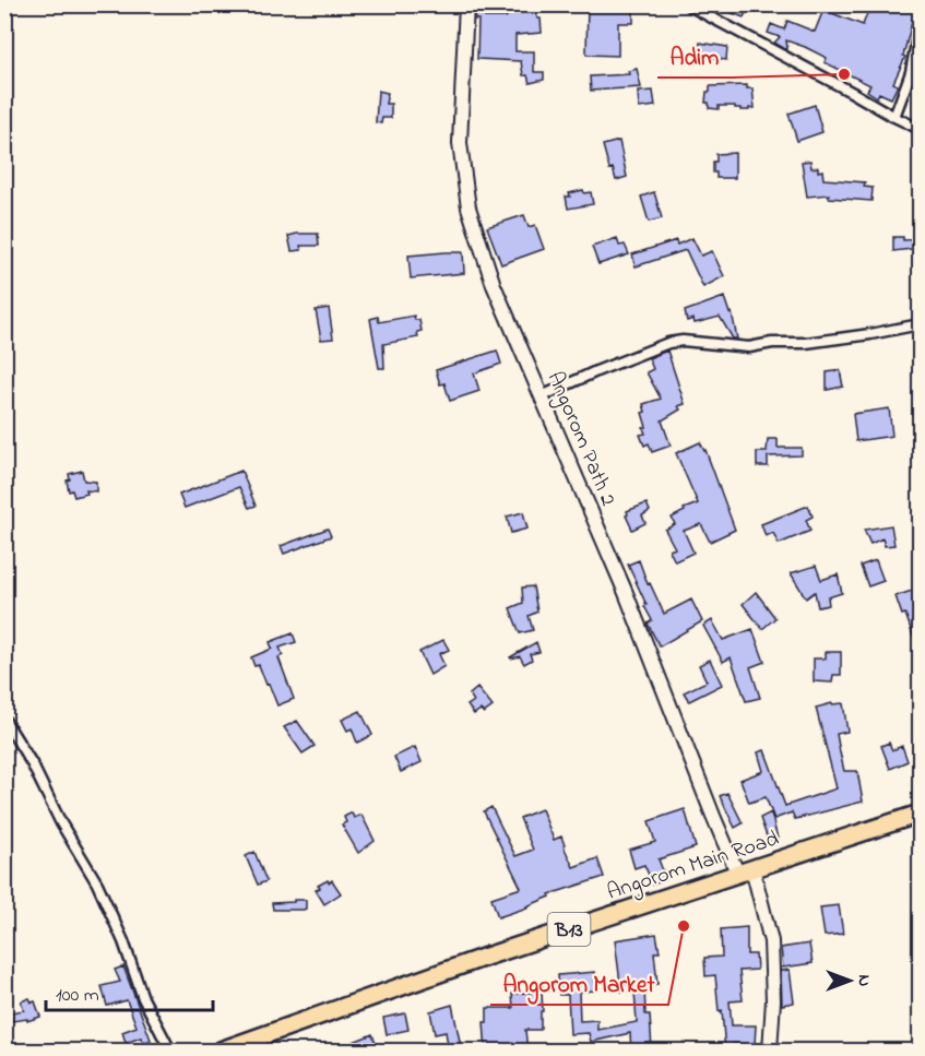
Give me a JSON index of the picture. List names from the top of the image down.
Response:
{
  "streets": {
    "highway": ["Angorom Main Road", "B13"],
    "street": ["Angorom Path 2"]
  },
  "crossings": [
    ["Angorom Path 2", "Angorom Main Road"]
  ],
  "places": ["Adim", "Angorom Market"],
  "scale_bar": "100 m",
  "north": "right"
}
